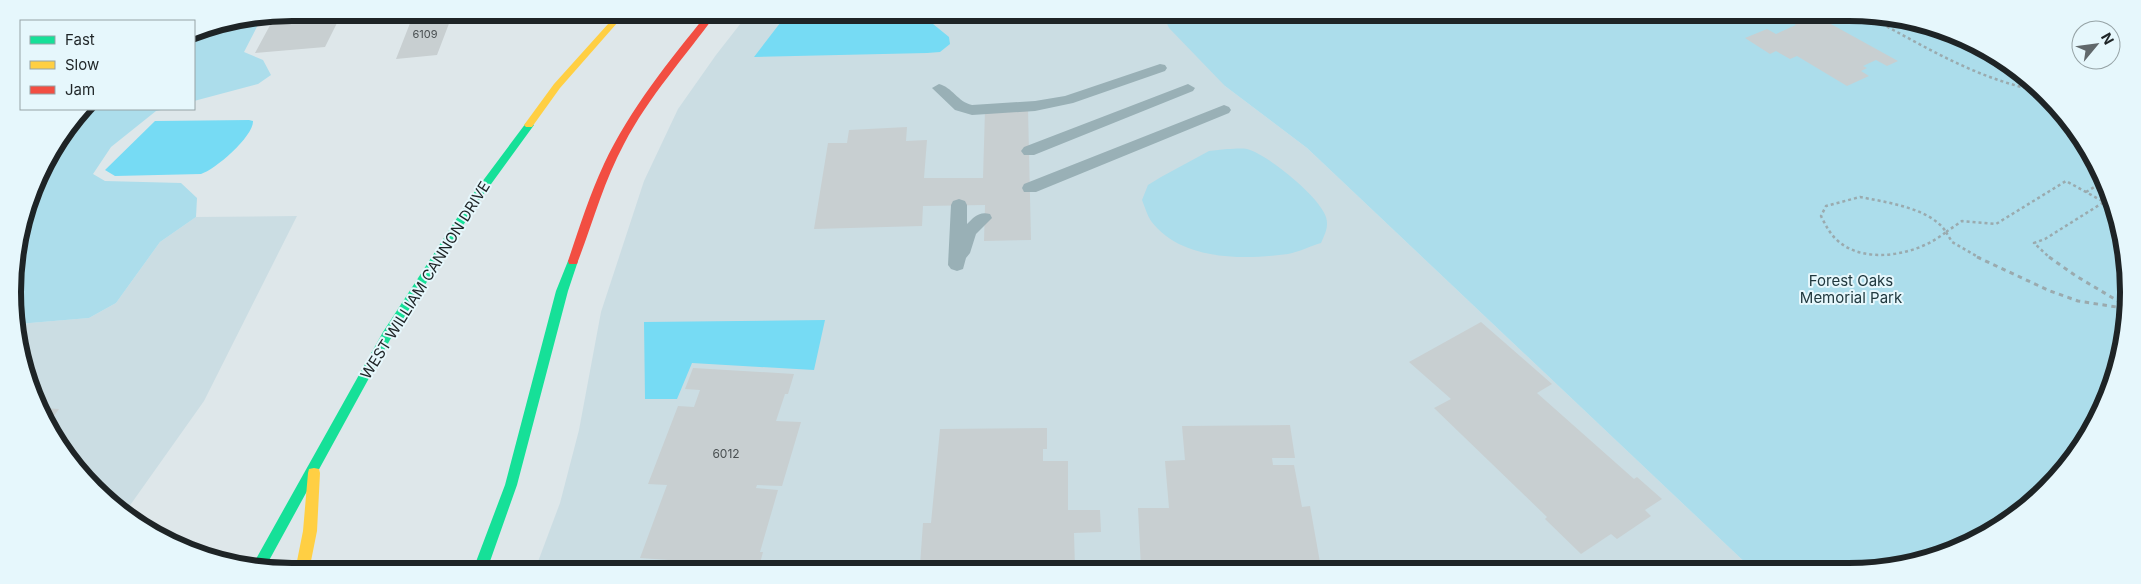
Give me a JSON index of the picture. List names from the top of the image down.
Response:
{
  "streets": {
    "main road": ["WEST WILLIAM CANNON DRIVE"]
  },
  "parks": ["Forest Oaks Memorial Park"],
  "house_numbers": ["6109", "6012"],
  "legend": ["Fast", "Slow", "Jam"],
  "north": "top right"
}
